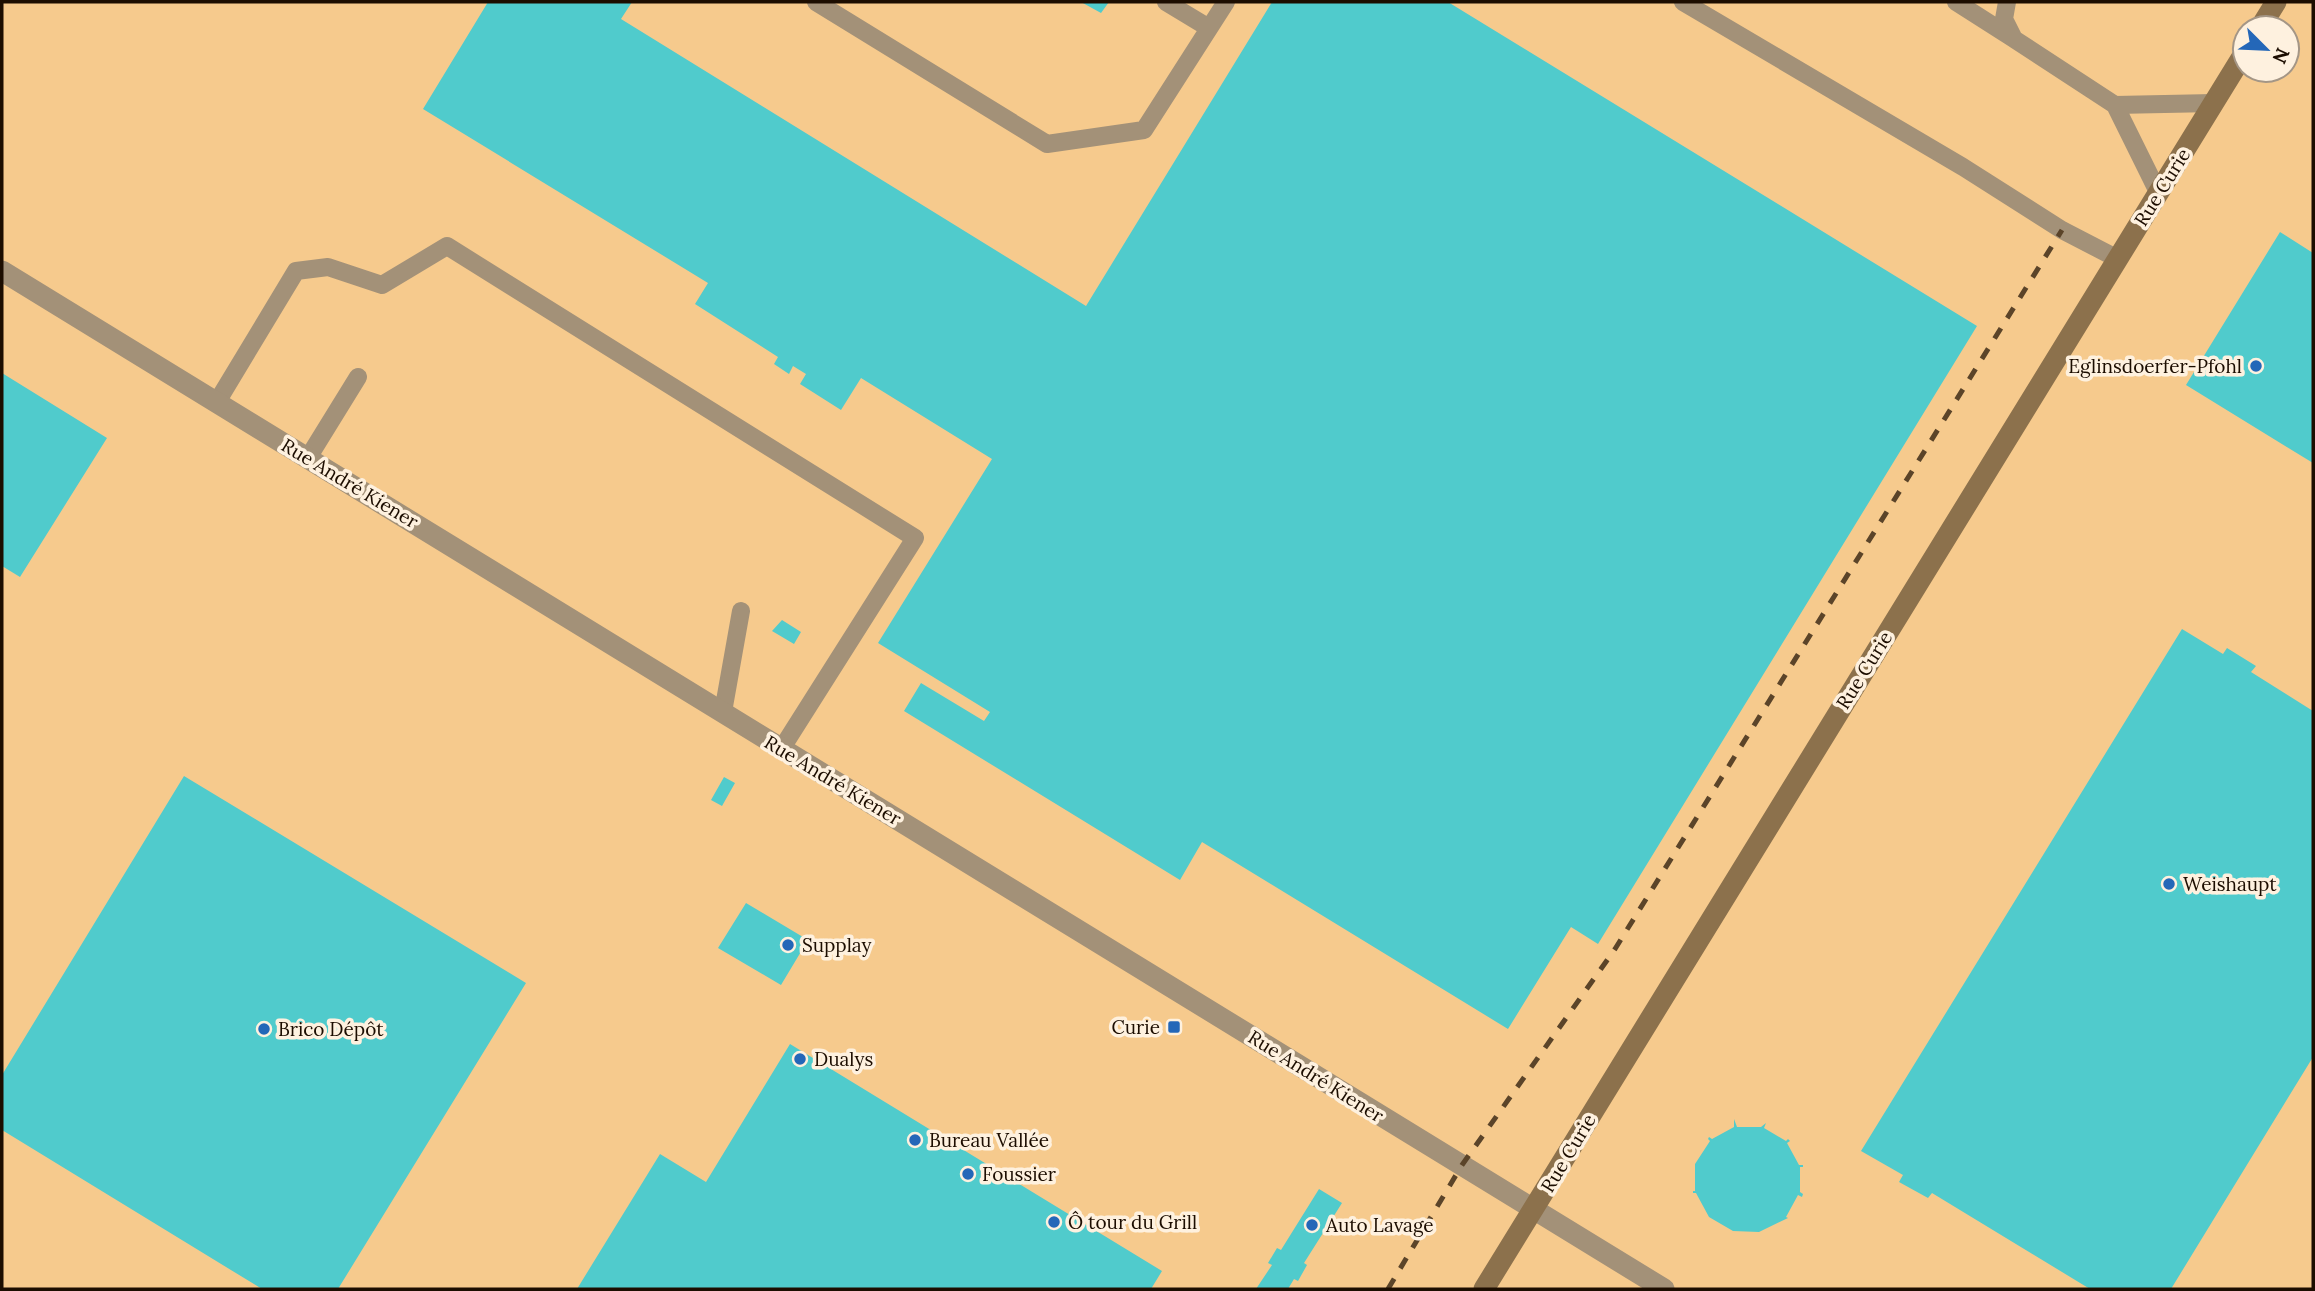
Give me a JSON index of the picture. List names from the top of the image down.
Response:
{
  "streets": {
    "main road": ["Rue Curie"],
    "street": ["Rue André Kiener"]
  },
  "crossings": [
    ["Rue Curie", "Rue André Kiener"]
  ],
  "places": {
    "other": [
      "Eglinsdoerfer-Pfohl",
      "Weishaupt",
      "Supplay",
      "Brico Dépôt",
      "Dualys",
      "Bureau Vallée",
      "Foussier",
      "Ô tour du Grill",
      "Auto Lavage"
    ],
    "transit": ["Curie"]
  },
  "north": "bottom right"
}
